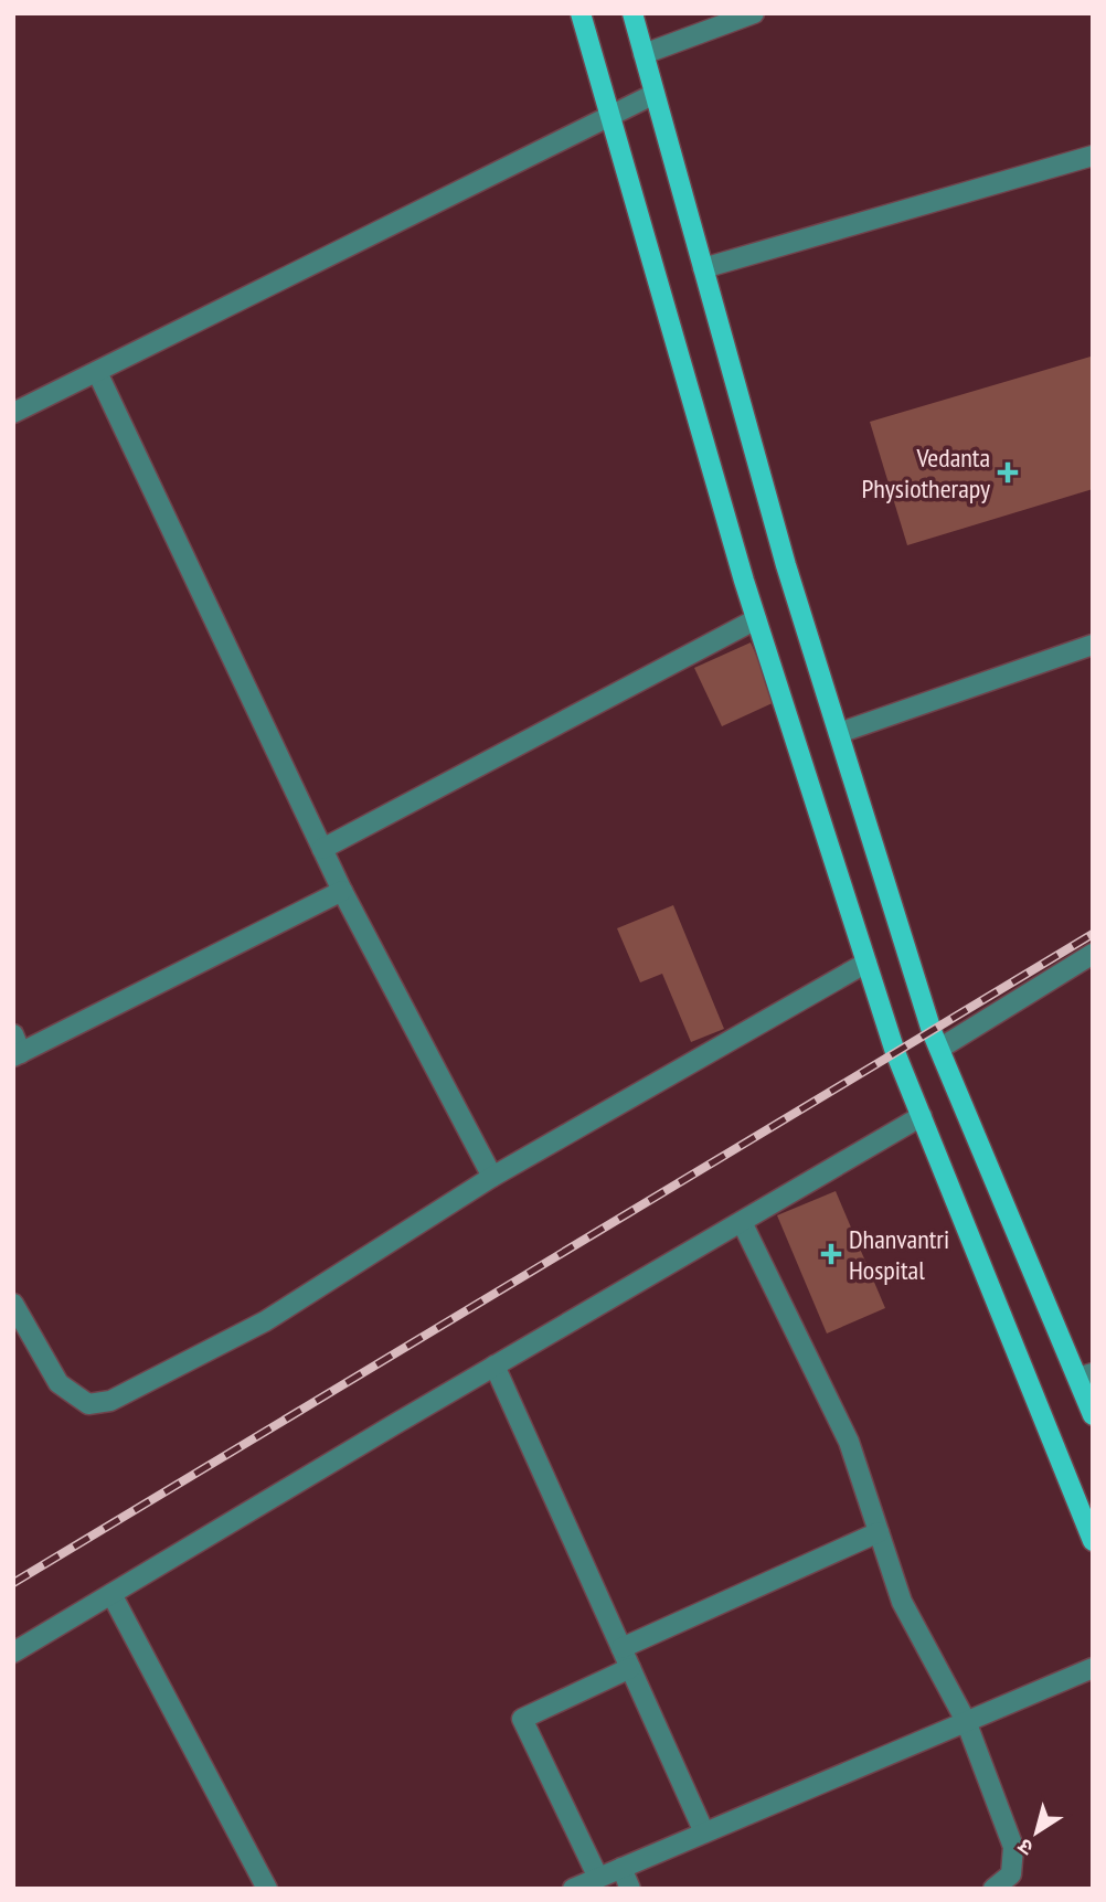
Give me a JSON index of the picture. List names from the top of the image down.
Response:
{
  "places": {
    "health": ["Vedanta Physiotherapy", "Dhanvantri Hospital"]
  },
  "north": "bottom left"
}
